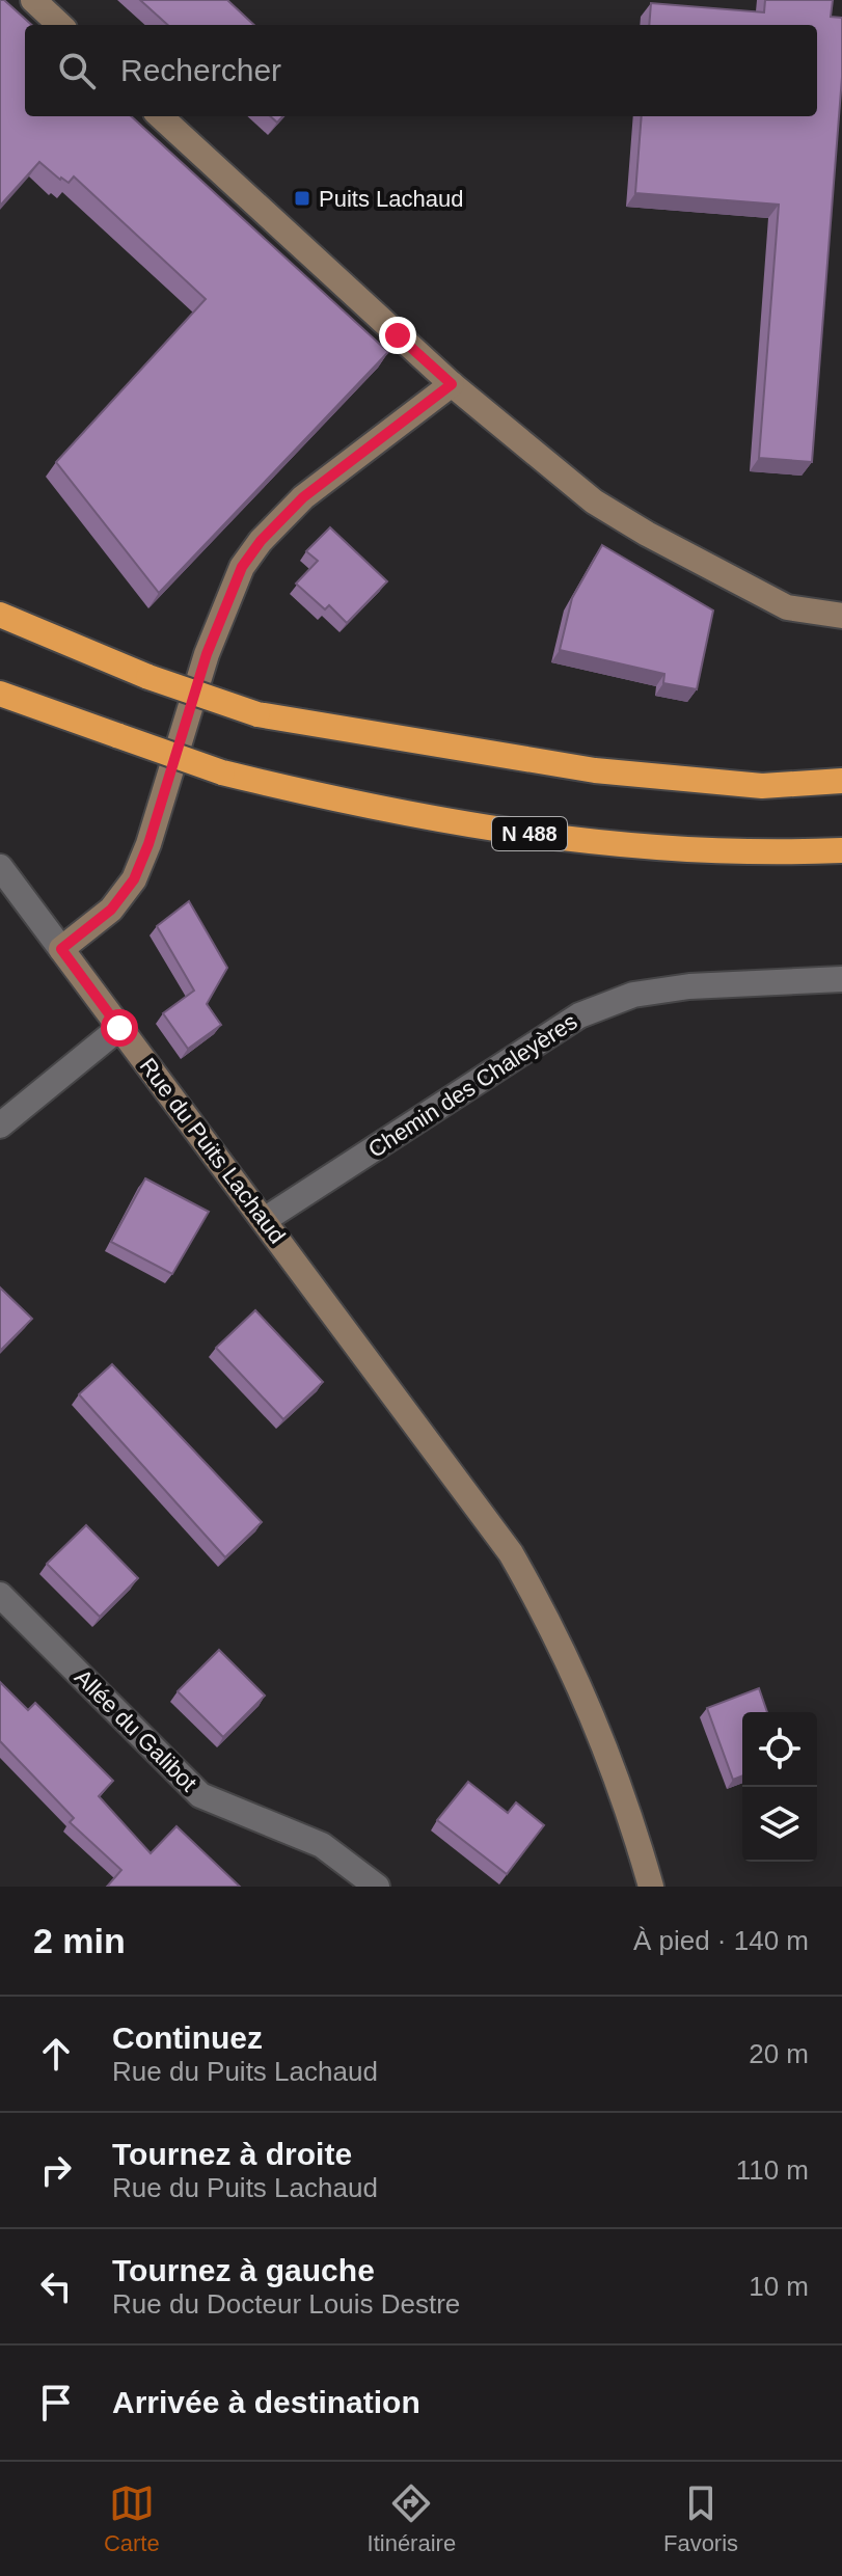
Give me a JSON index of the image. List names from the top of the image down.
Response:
{
  "streets": {
    "highway": ["N 488"],
    "street": ["Chemin des Chaleyères", "Rue du Puits Lachaud", "Allée du Galibot"]
  },
  "crossings": [
    ["Chemin des Chaleyères", "Rue du Puits Lachaud"]
  ],
  "places": {
    "transit": ["Puits Lachaud"]
  },
  "page": {
    "search": "Rechercher",
    "heading": ["2 min", "À pied · 140 m"],
    "list": [
      ["Continuez", "Rue du Puits Lachaud", "20 m"],
      ["Tournez à droite", "Rue du Puits Lachaud", "110 m"],
      ["Tournez à gauche", "Rue du Docteur Louis Destre", "10 m"],
      "Arrivée à destination"
    ],
    "nav": ["Carte", "Itinéraire", "Favoris"]
  }
}
